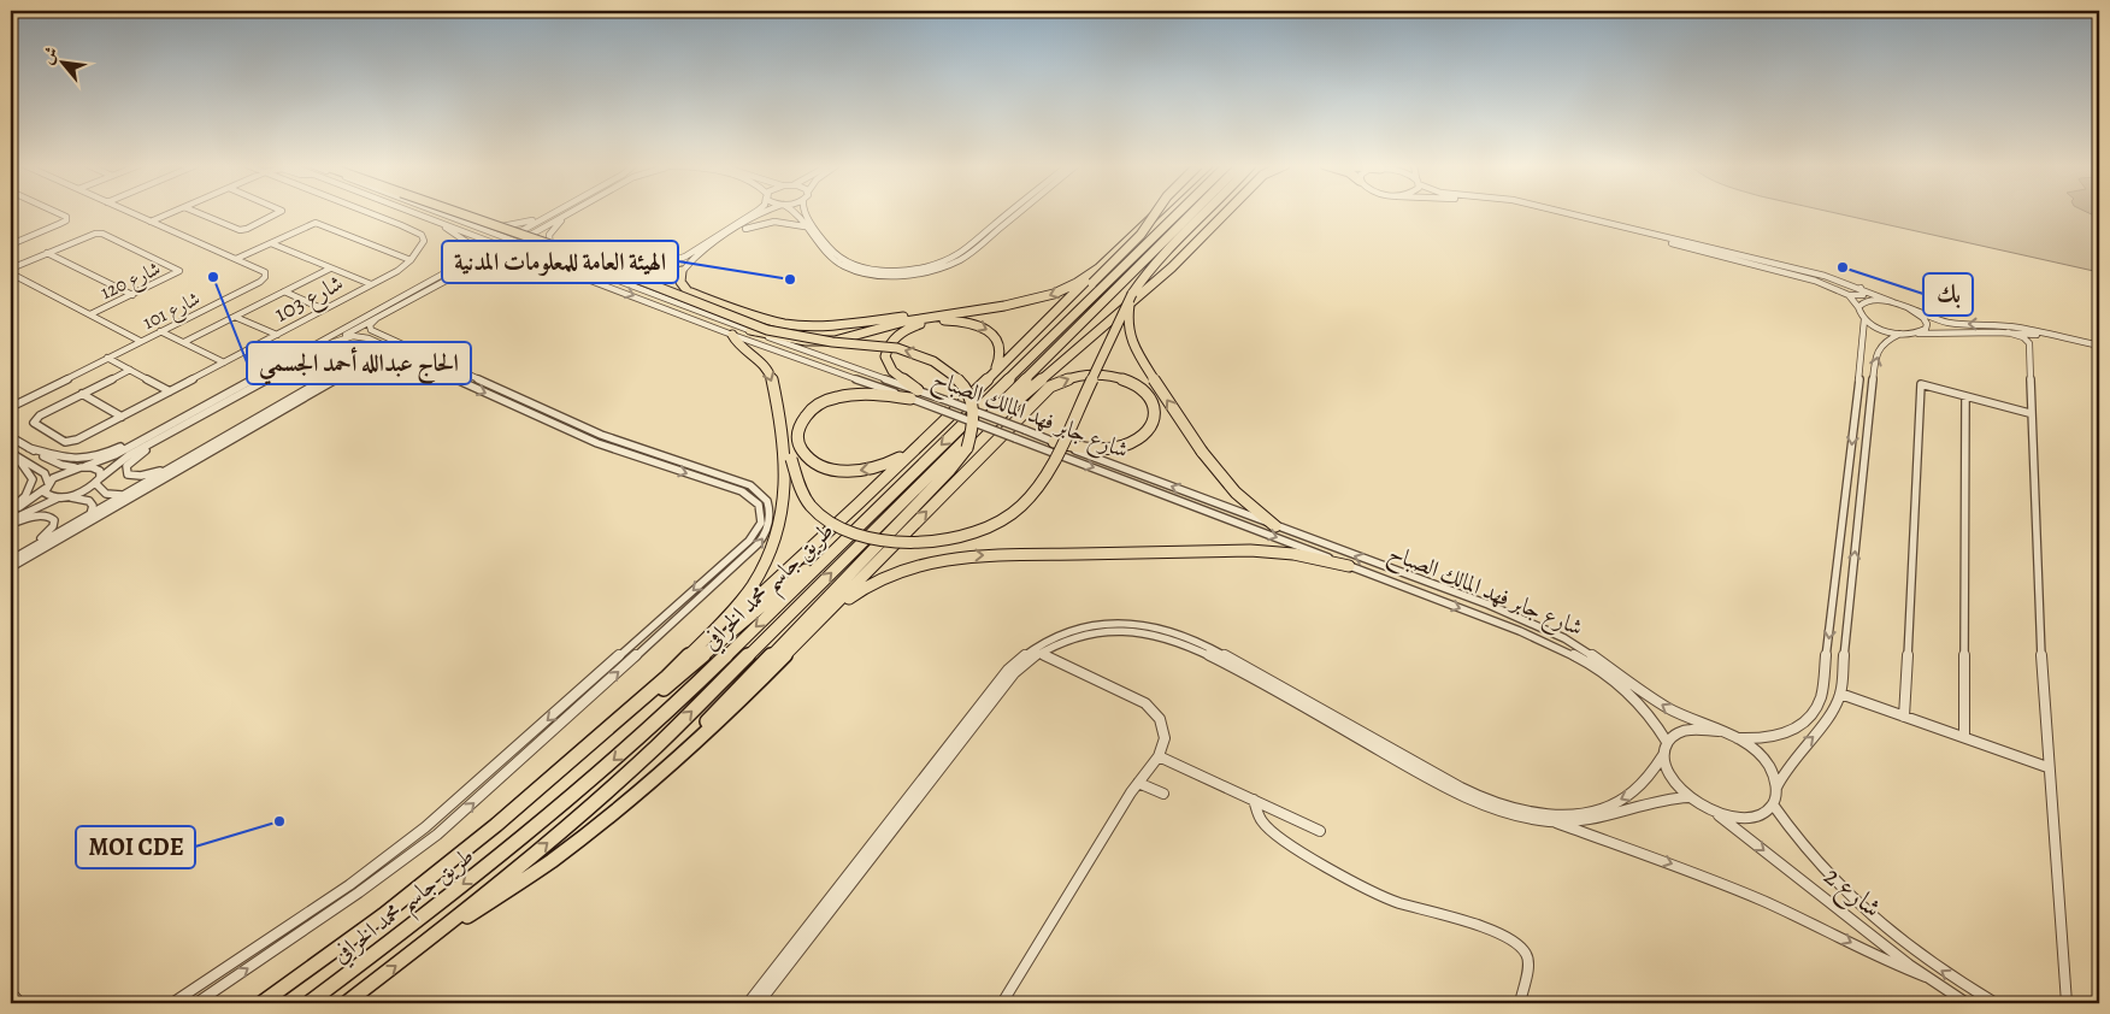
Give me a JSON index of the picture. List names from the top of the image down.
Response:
{
  "streets": {
    "highway": ["طريق جاسم محمد الخرافي"],
    "street": [
      "شارع 120",
      "شارع 103",
      "شارع 101",
      "شارع جابر فهد المالك الصباح",
      "شارع 2"
    ]
  },
  "crossings": [
    ["شارع جابر فهد المالك الصباح", "شارع 2"]
  ],
  "places": [
    "بك",
    "الحاج عبدالله أحمد الجسمي",
    "الهيئة العامة للمعلومات المدنية",
    "MOI CDE"
  ],
  "north": "top left"
}
